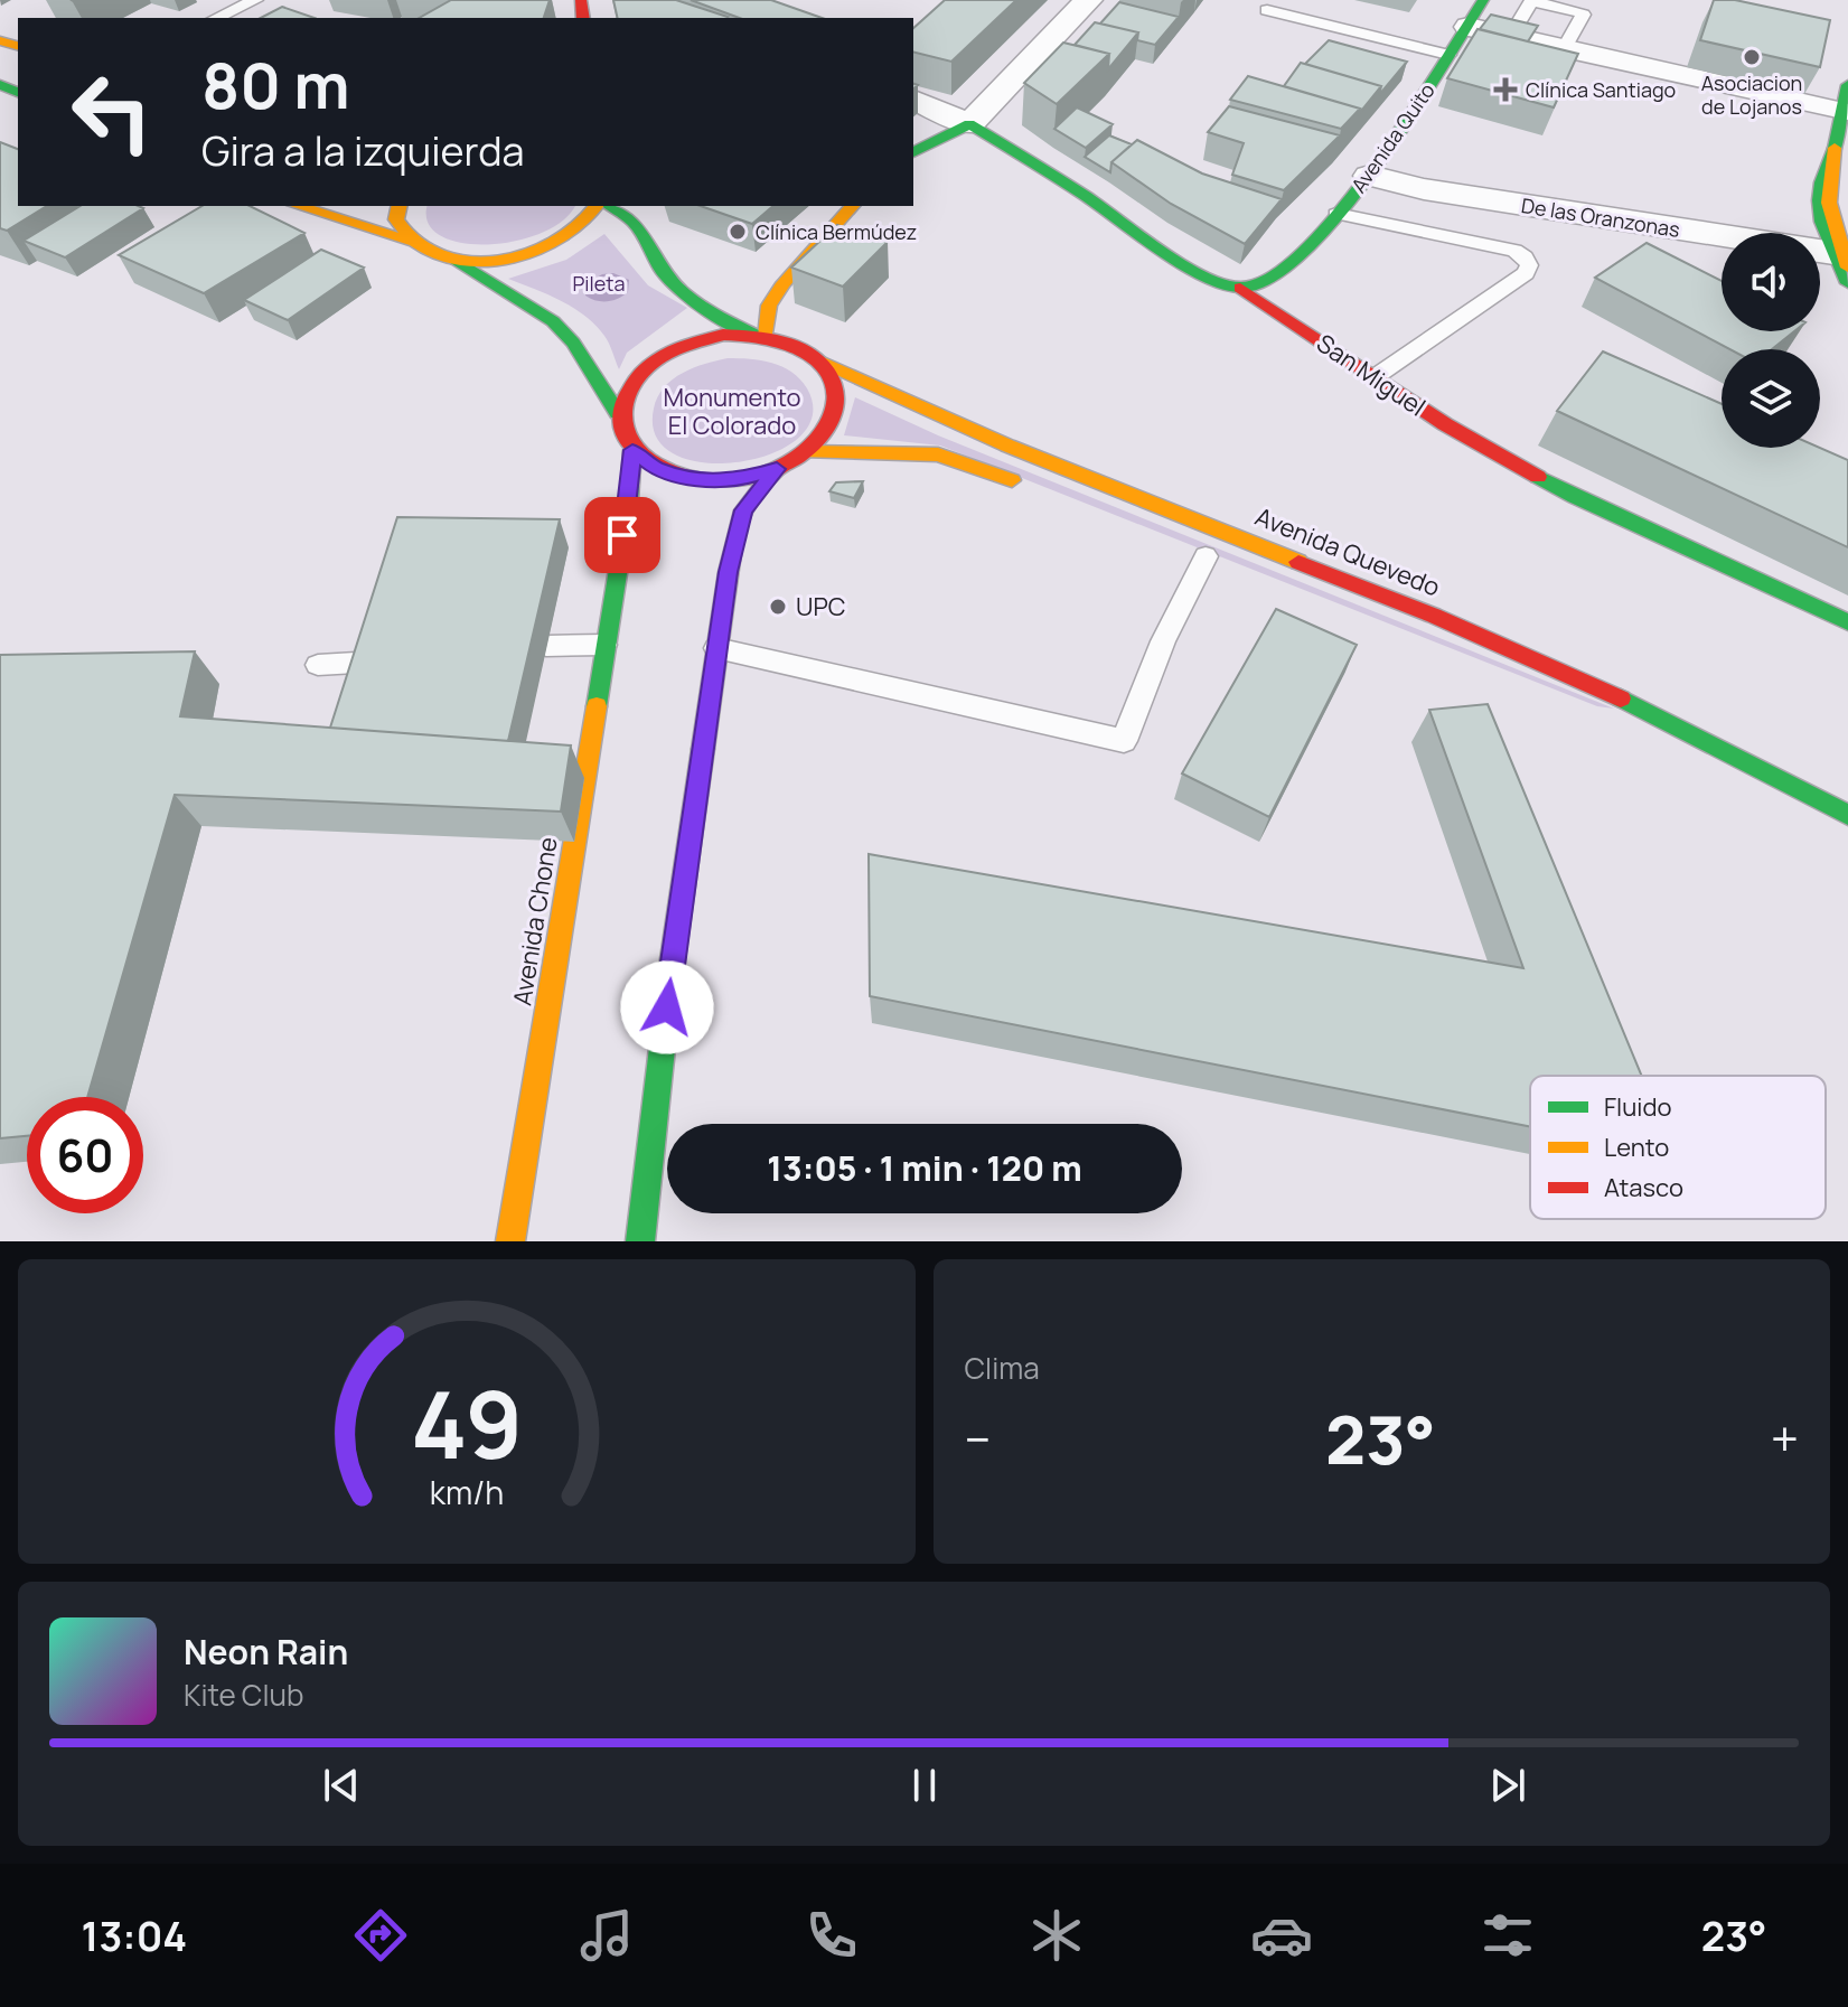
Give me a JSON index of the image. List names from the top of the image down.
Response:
{
  "streets": {
    "main road": [
      "Avenida Quito",
      "San Miguel",
      "Avenida Quevedo",
      "Avenida Chone"
    ],
    "street": ["De las Oranzonas"]
  },
  "crossings": [
    ["Avenida Quito", "De las Oranzonas"],
    ["Avenida Quito", "San Miguel"],
    ["Avenida Quevedo", "Avenida Chone"]
  ],
  "parks": ["Pileta", "Monumento El Colorado"],
  "places": {
    "other": ["Asociacion de Lojanos", "Clínica Bermúdez", "UPC"],
    "health": ["Clínica Santiago"]
  },
  "legend": ["Fluido", "Lento", "Atasco"],
  "page": {
    "turn": ["80 m", "Gira a la izquierda"],
    "limit": "60",
    "trip": "13:05 · 1 min · 120 m",
    "tile": "Clima",
    "heat": ["−", "23°", "+"],
    "song": ["Neon Rain", "Kite Club"],
    "tabs": ["13:04", "23°"],
    "gauge": ["49", "km/h"]
  }
}
